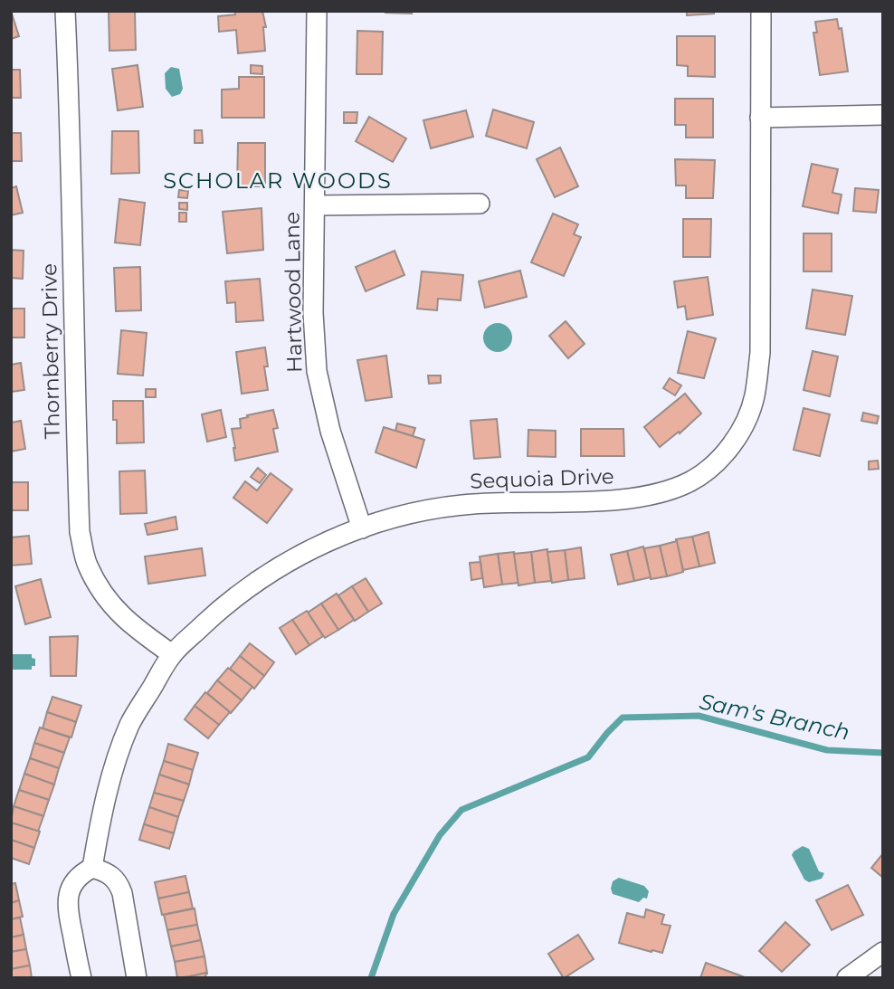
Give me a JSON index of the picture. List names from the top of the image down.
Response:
{
  "streets": {
    "street": ["Hartwood Lane", "Thornberry Drive", "Sequoia Drive"]
  },
  "crossings": [
    ["Hartwood Lane", "Sequoia Drive"],
    ["Thornberry Drive", "Sequoia Drive"]
  ],
  "districts": ["SCHOLAR WOODS"],
  "water": ["Sam's Branch"]
}
